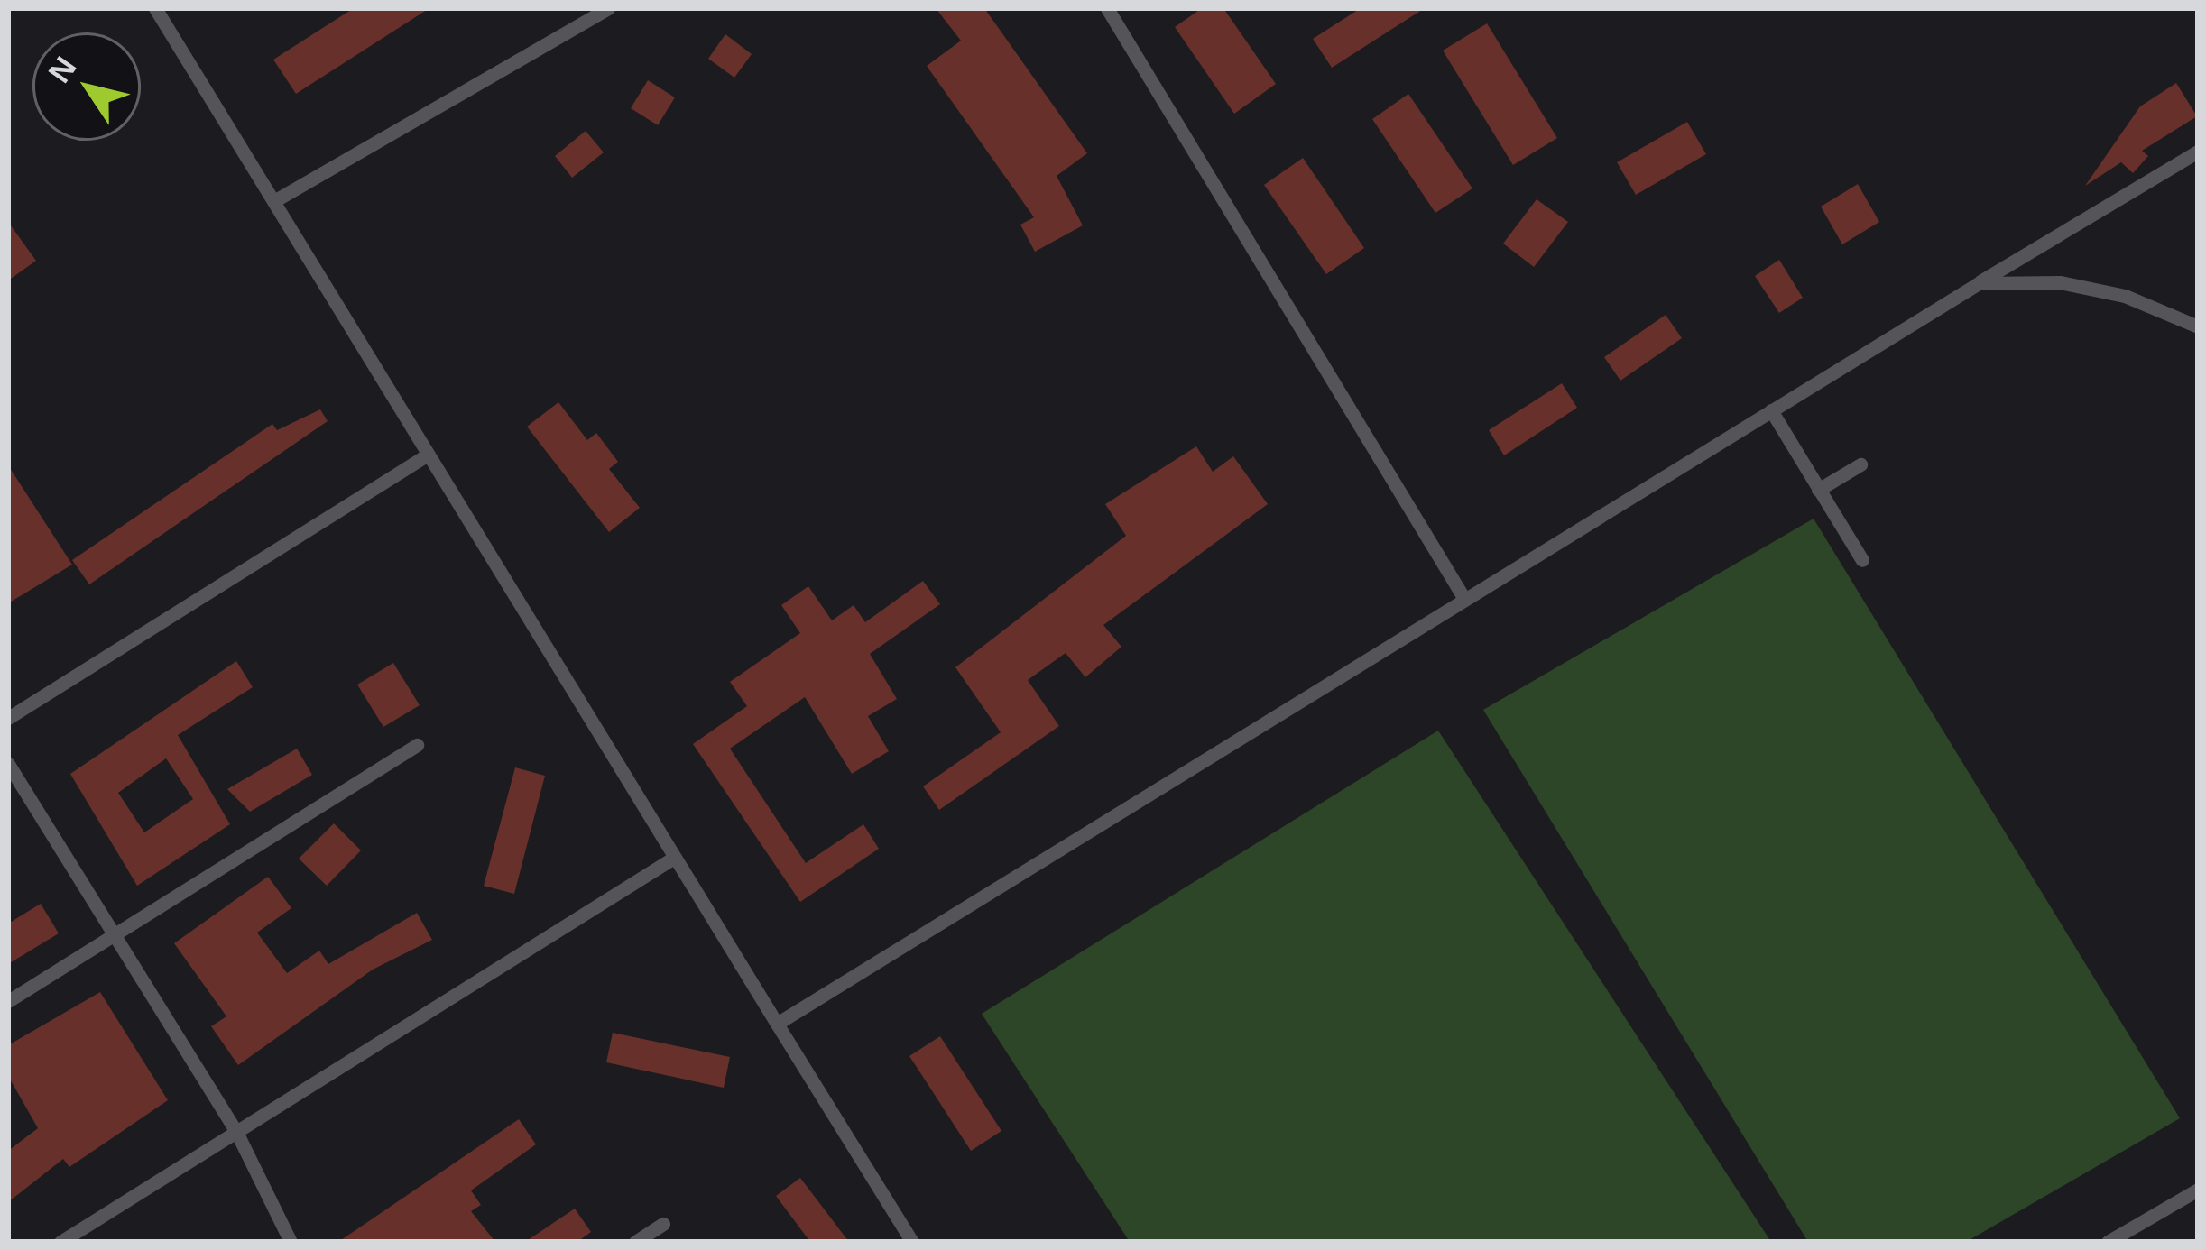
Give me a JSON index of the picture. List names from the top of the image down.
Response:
{
  "north": "top left"
}
